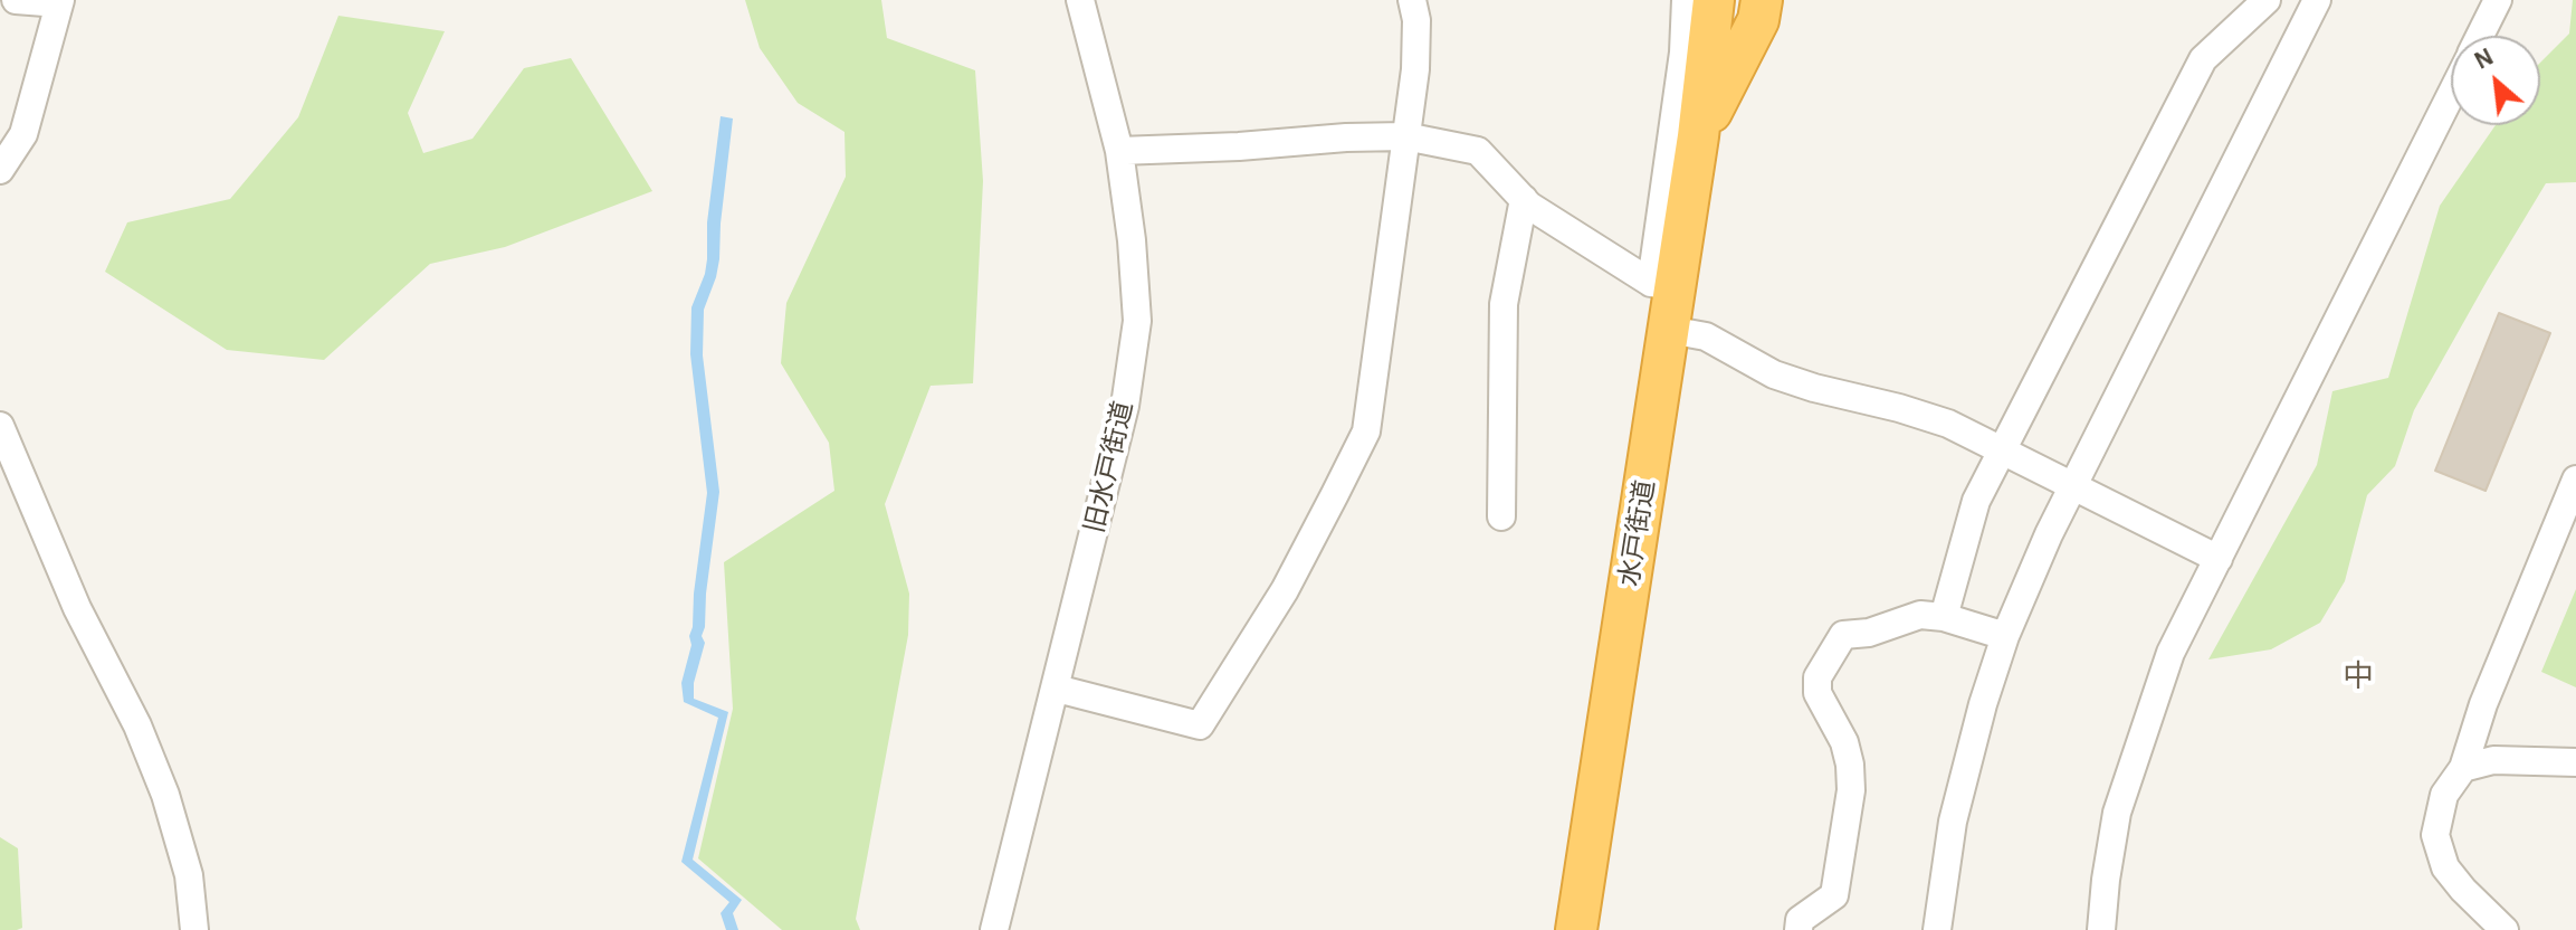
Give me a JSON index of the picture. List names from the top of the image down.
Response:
{
  "streets": {
    "highway": ["水戸街道"],
    "street": ["旧水戸街道"]
  },
  "districts": ["中"],
  "north": "top left"
}
